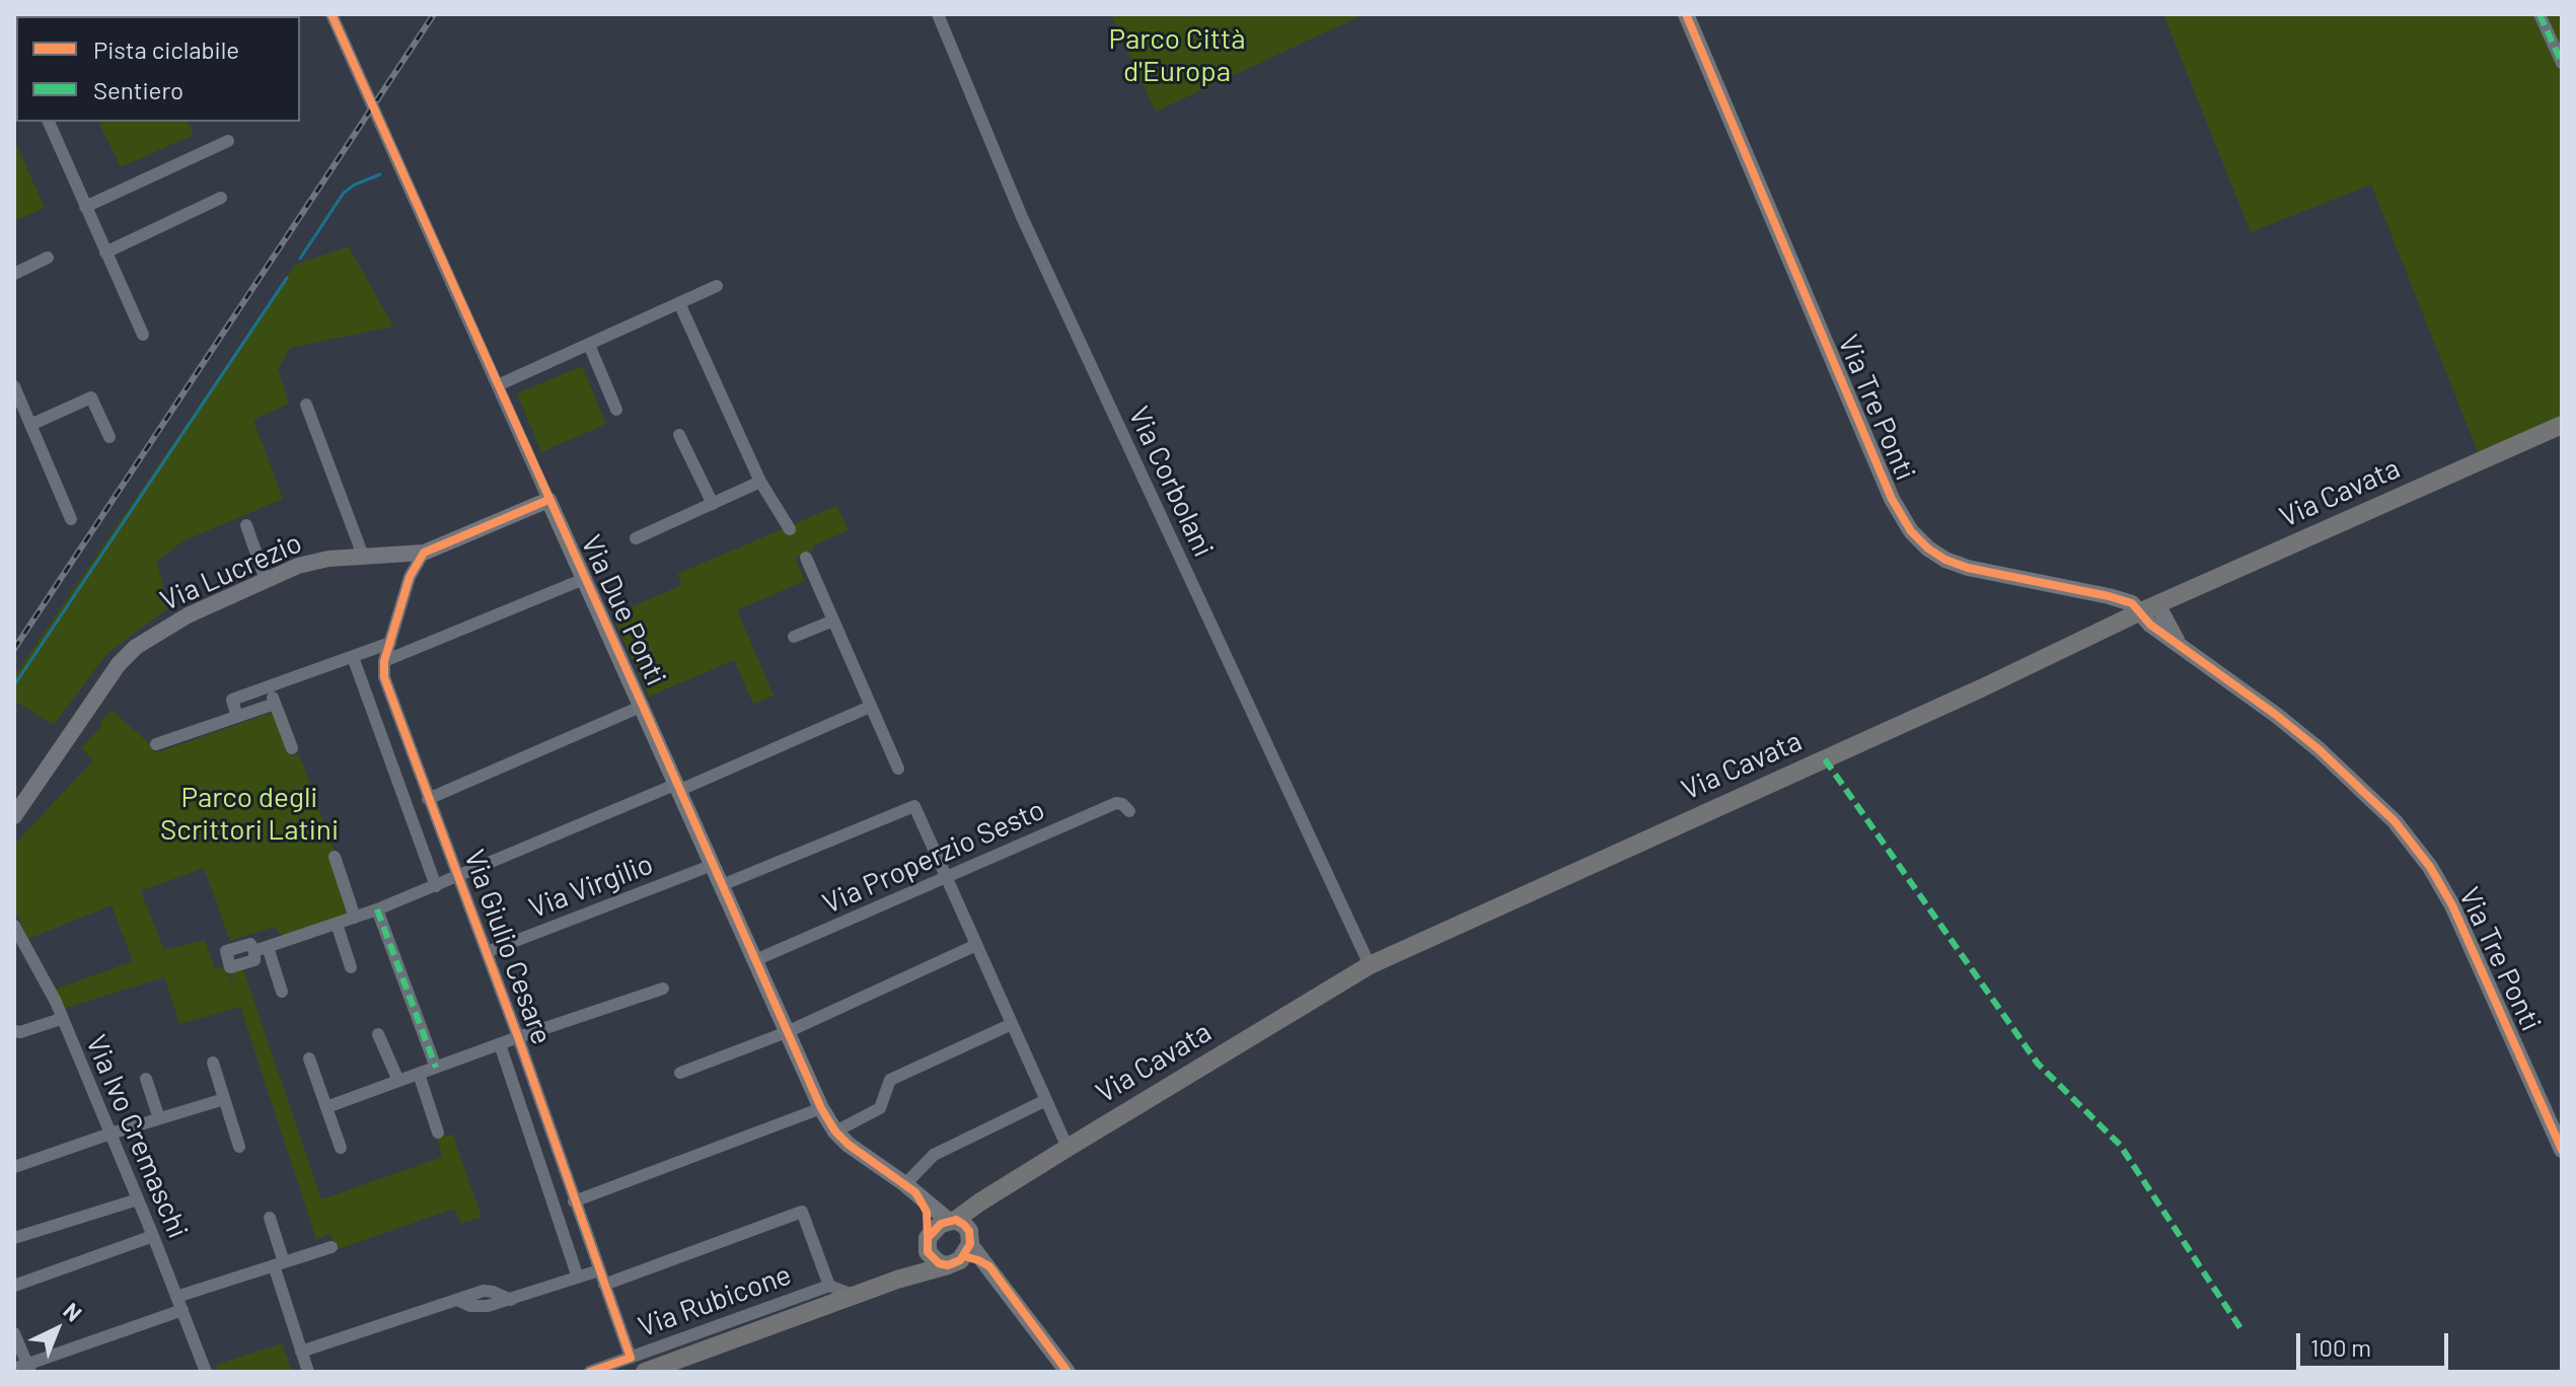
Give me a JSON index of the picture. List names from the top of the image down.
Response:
{
  "streets": {
    "main road": ["Via Cavata"],
    "street": [
      "Via Tre Ponti",
      "Via Corbolani",
      "Via Lucrezio",
      "Via Due Ponti",
      "Via Properzio Sesto",
      "Via Virgilio",
      "Via Giulio Cesare",
      "Via Ivo Cremaschi",
      "Via Rubicone"
    ]
  },
  "crossings": [
    ["Via Tre Ponti", "Via Cavata"],
    ["Via Corbolani", "Via Cavata"],
    ["Via Cavata", "Via Due Ponti"],
    ["Via Lucrezio", "Via Due Ponti"],
    ["Via Due Ponti", "Via Properzio Sesto"],
    ["Via Due Ponti", "Via Virgilio"],
    ["Via Virgilio", "Via Giulio Cesare"],
    ["Via Giulio Cesare", "Via Rubicone"]
  ],
  "parks": ["Parco Città d'Europa", "Parco degli Scrittori Latini"],
  "legend": ["Pista ciclabile", "Sentiero"],
  "scale_bar": "100 m",
  "north": "top right"
}
